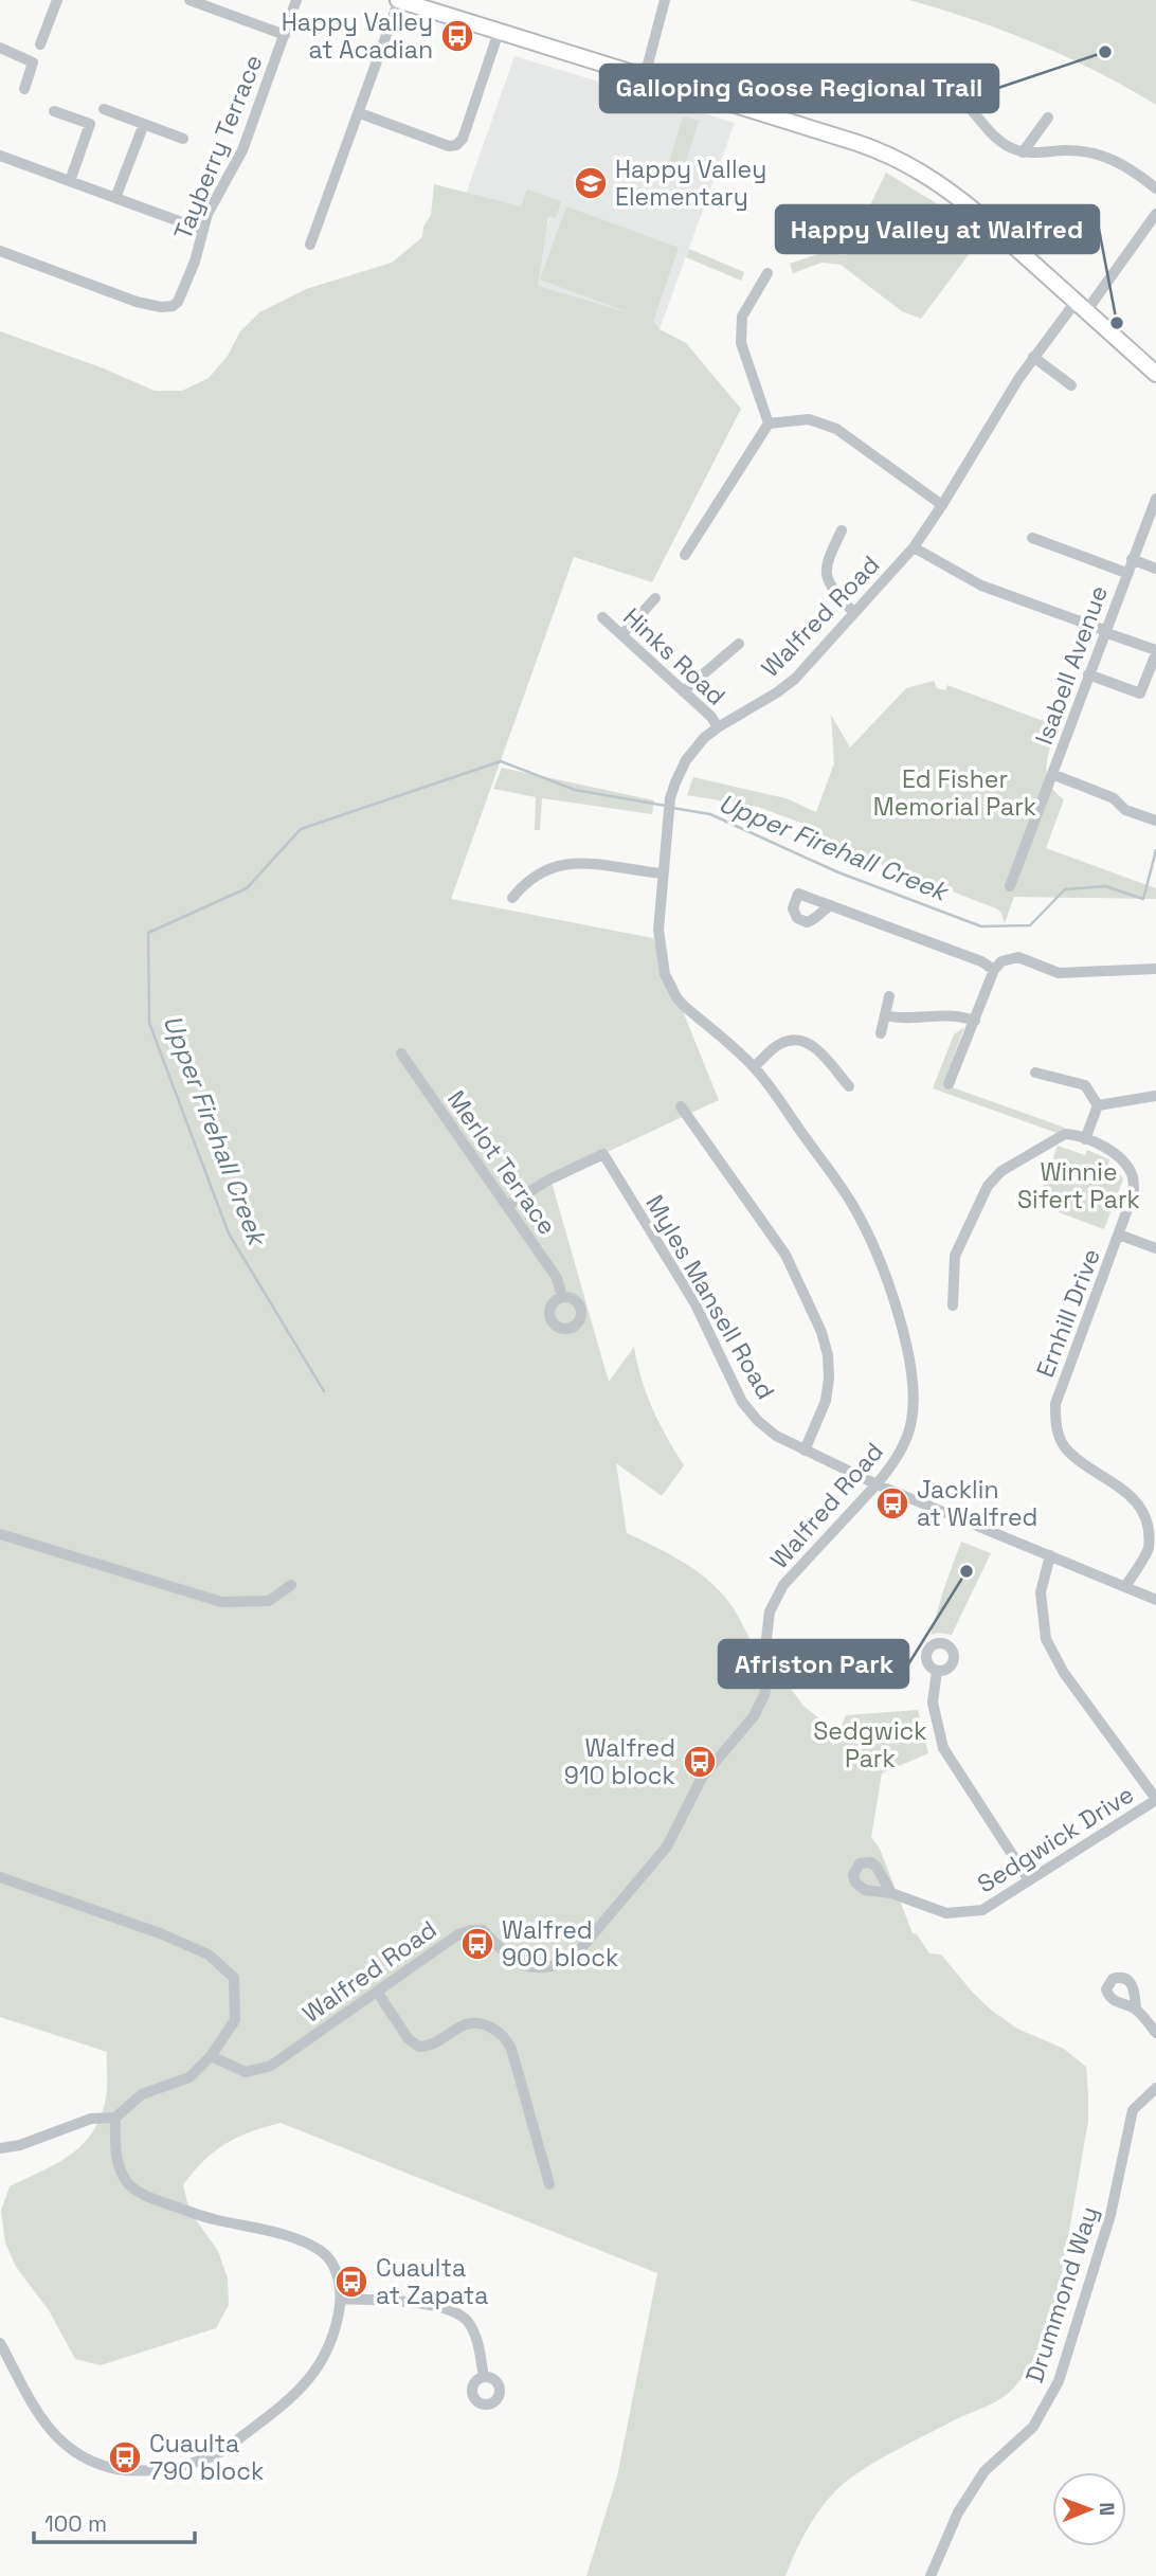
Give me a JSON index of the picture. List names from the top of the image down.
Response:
{
  "streets": {
    "street": [
      "Tayberry Terrace",
      "Walfred Road",
      "Hinks Road",
      "Isabell Avenue",
      "Merlot Terrace",
      "Myles Mansell Road",
      "Ernhill Drive",
      "Sedgwick Drive",
      "Drummond Way"
    ]
  },
  "crossings": [
    ["Walfred Road", "Hinks Road"],
    ["Walfred Road", "Myles Mansell Road"],
    ["Merlot Terrace", "Myles Mansell Road"],
    ["Myles Mansell Road", "Ernhill Drive"]
  ],
  "water": ["Upper Firehall Creek"],
  "parks": ["Ed Fisher Memorial Park", "Winnie Sifert Park", "Sedgwick Park"],
  "places": {
    "bus stop": [
      "Happy Valley at Acadian",
      "Jacklin at Walfred",
      "Walfred 910 block",
      "Walfred 900 block",
      "Cuaulta at Zapata",
      "Cuaulta 790 block"
    ],
    "other": ["Galloping Goose Regional Trail", "Happy Valley at Walfred", "Afriston Park"],
    "school or university": ["Happy Valley Elementary"]
  },
  "scale_bar": "100 m",
  "north": "right"
}
